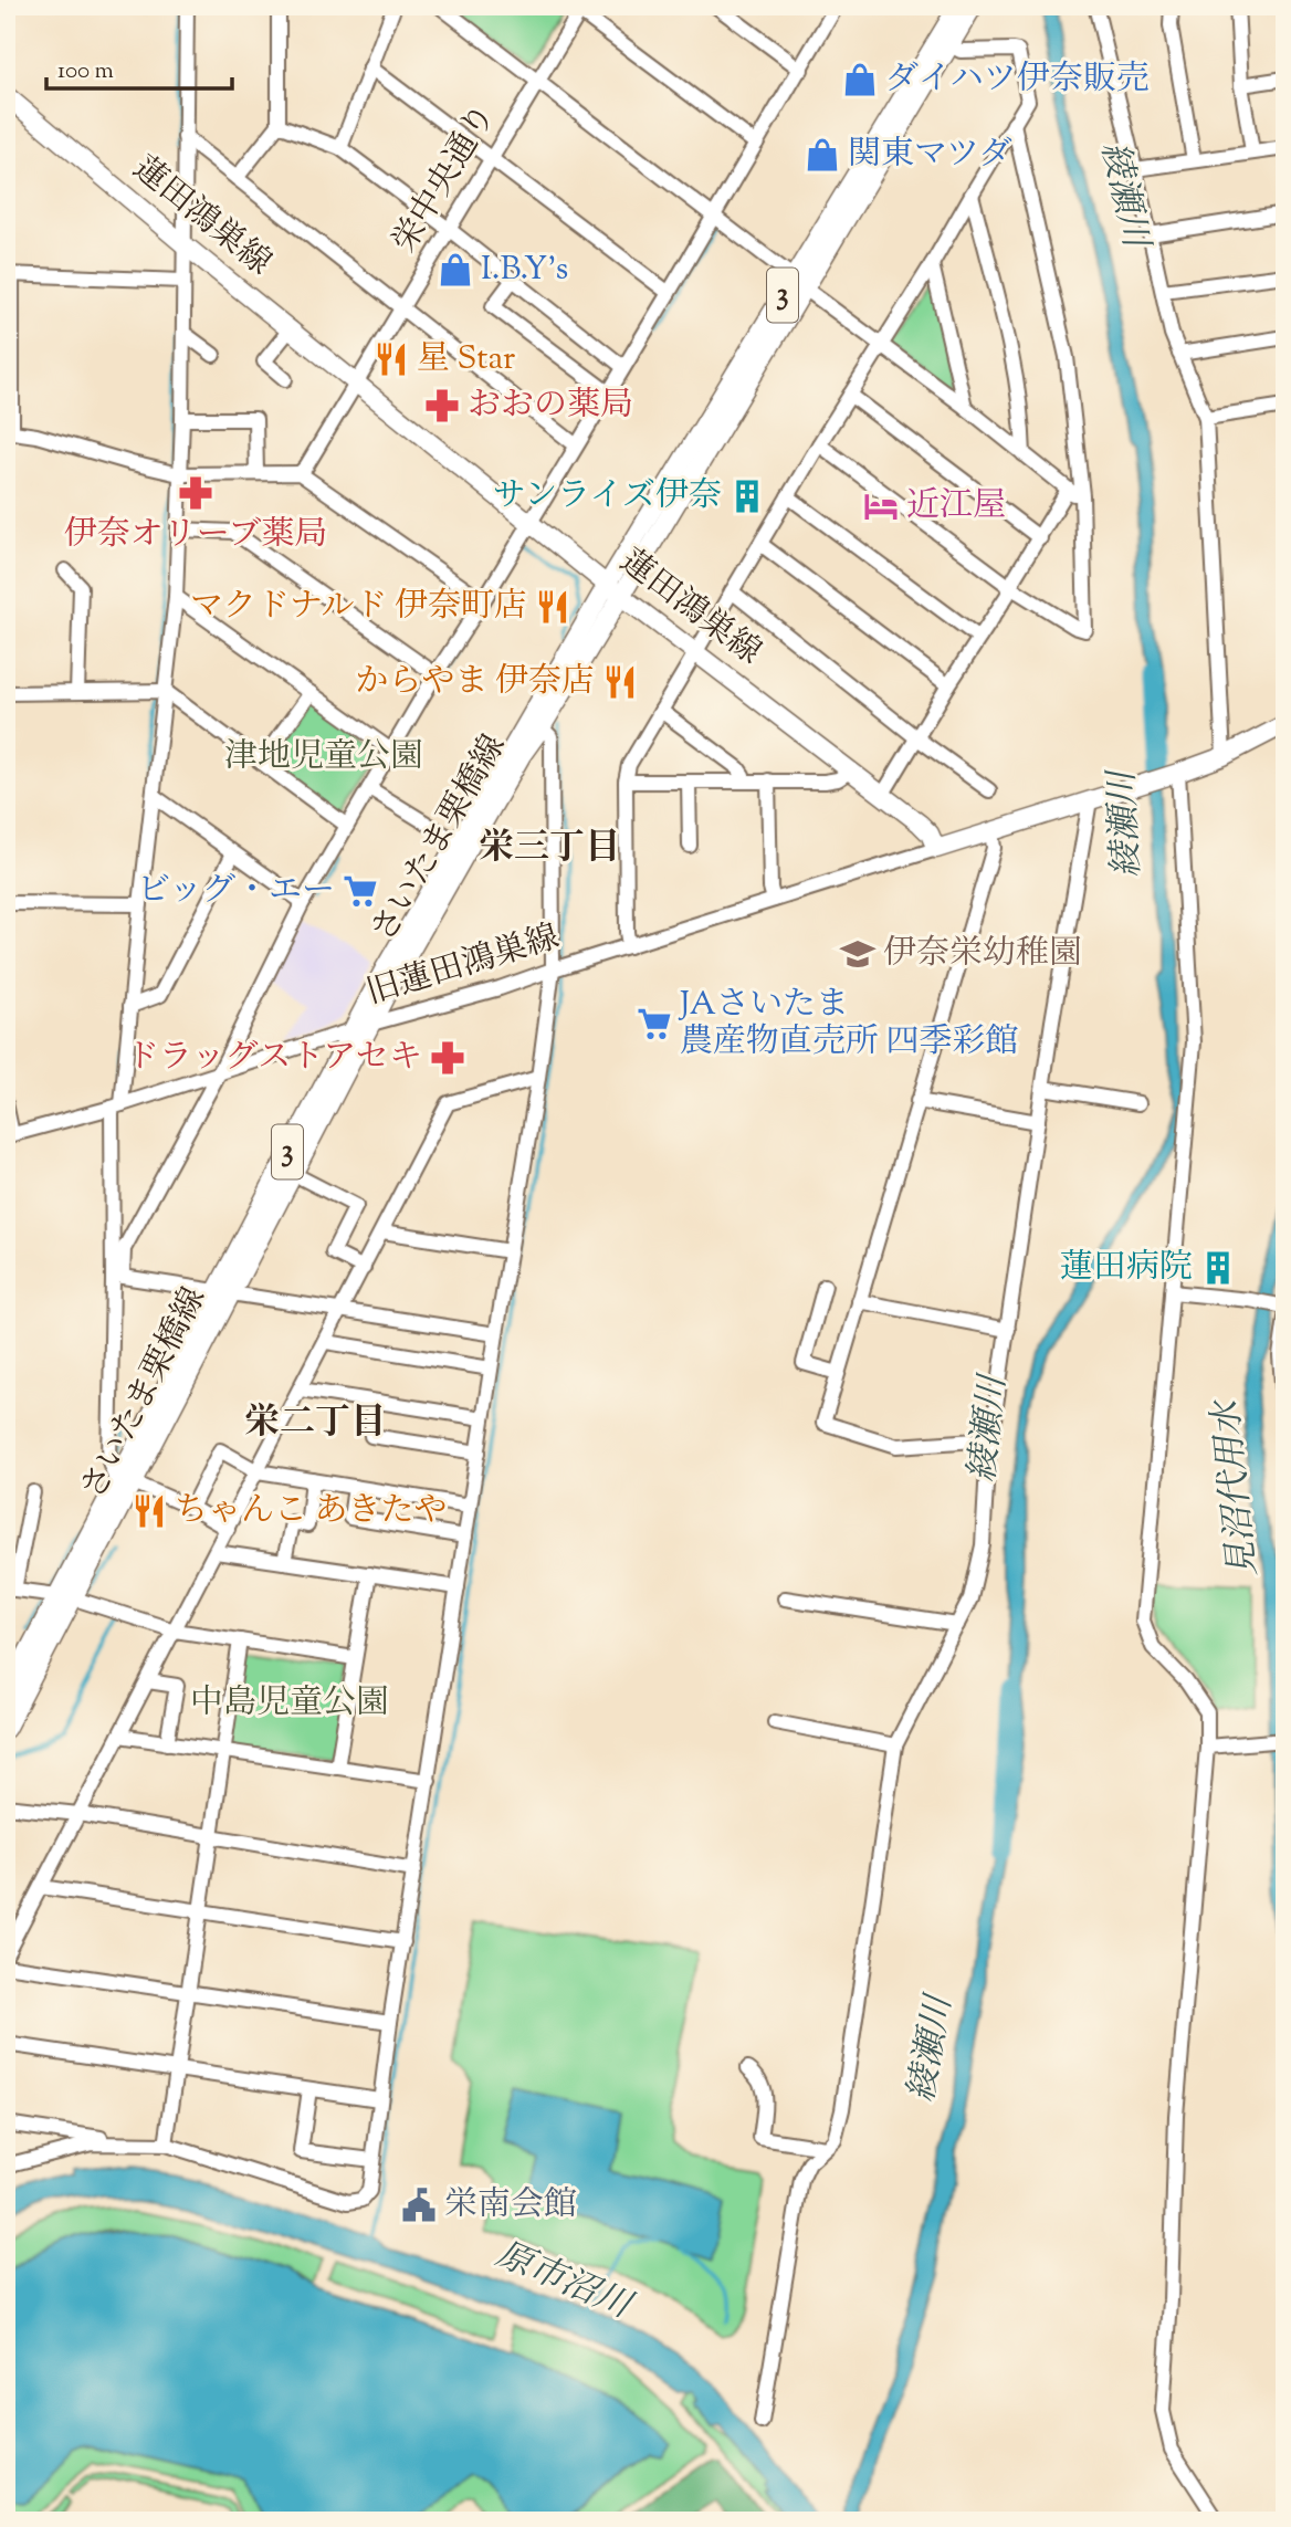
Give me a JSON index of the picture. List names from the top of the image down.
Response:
{
  "streets": {
    "main road": ["蓮田鴻巣線", "3", "さいたま栗橋線"],
    "street": ["栄中央通り", "旧蓮田鴻巣線"]
  },
  "crossings": [
    ["栄中央通り", "蓮田鴻巣線"],
    ["蓮田鴻巣線", "さいたま栗橋線"],
    ["蓮田鴻巣線", "旧蓮田鴻巣線"],
    ["さいたま栗橋線", "旧蓮田鴻巣線"]
  ],
  "districts": ["栄三丁目", "栄二丁目"],
  "water": ["綾瀬川", "見沼代用水", "原市沼川"],
  "parks": ["津地児童公園", "中島児童公園"],
  "places": {
    "shop": ["ダイハツ伊奈販売", "関東マツダ", "I.B.Y's"],
    "restaurant": [
      "星 Star",
      "マクドナルド 伊奈町店",
      "からやま 伊奈店",
      "ちゃんこ あきたや"
    ],
    "pharmacy": ["おおの薬局", "伊奈オリーブ薬局", "ドラッグストアセキ"],
    "building": ["サンライズ伊奈", "蓮田病院"],
    "hotel": ["近江屋"],
    "supermarket": ["ビッグ・エー", "JAさいたま 農産物直売所 四季彩館"],
    "school or university": ["伊奈栄幼稚園"],
    "public building": ["栄南会館"]
  },
  "scale_bar": "100 m"
}
